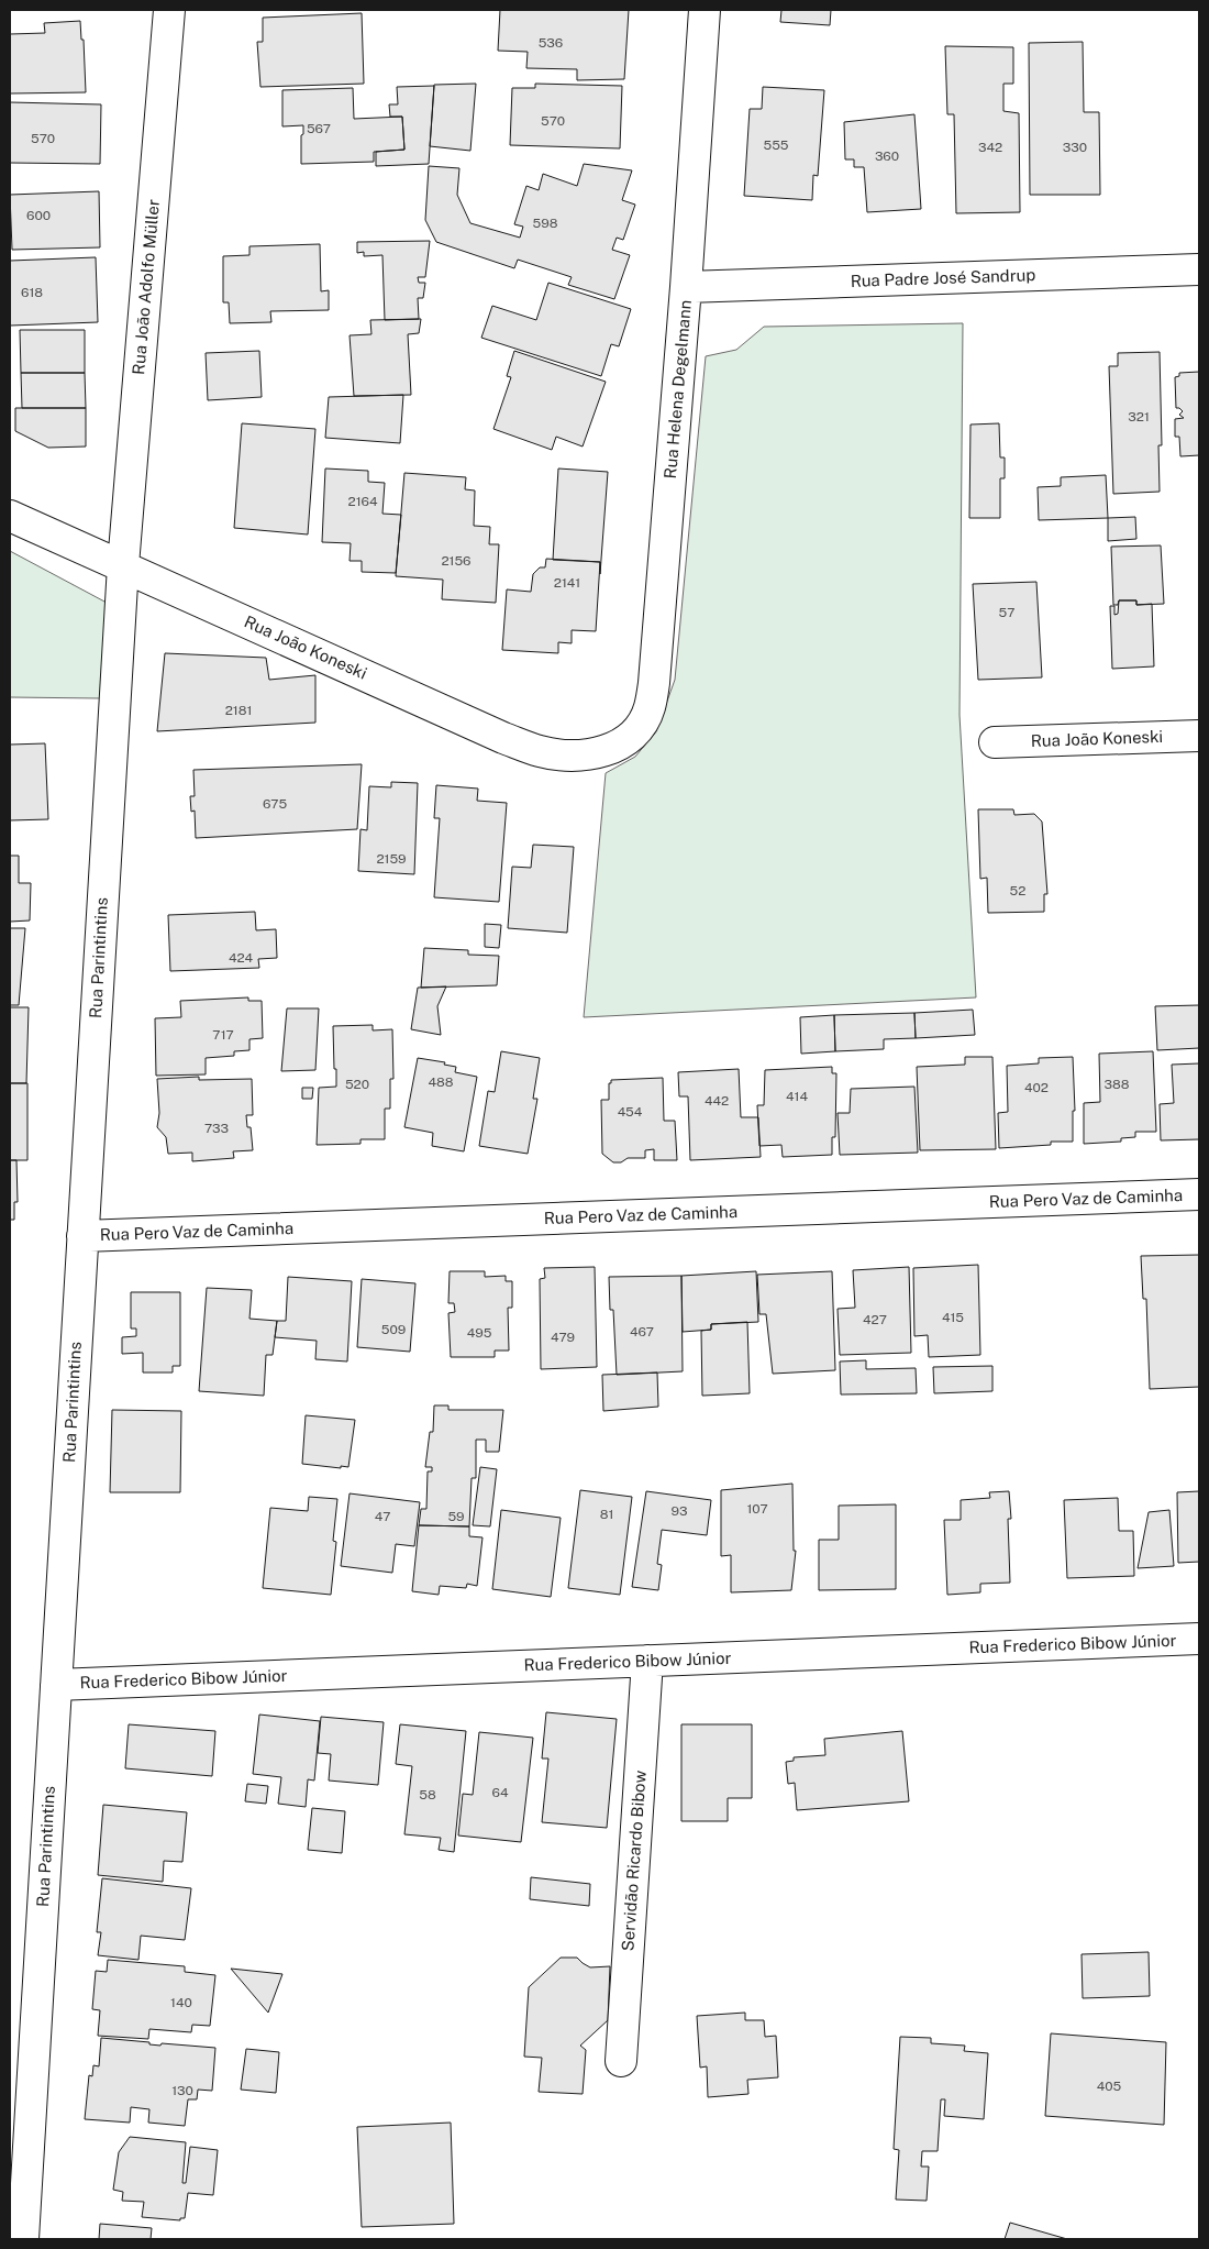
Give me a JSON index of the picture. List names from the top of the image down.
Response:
{
  "streets": {
    "street": [
      "Rua Padre José Sandrup",
      "Rua João Adolfo Müller",
      "Rua Helena Degelmann",
      "Rua João Koneski",
      "Rua Parintintins",
      "Rua Pero Vaz de Caminha",
      "Rua Frederico Bibow Júnior",
      "Servidão Ricardo Bibow"
    ]
  },
  "crossings": [
    ["Rua Padre José Sandrup", "Rua Helena Degelmann"],
    ["Rua João Adolfo Müller", "Rua João Koneski"],
    ["Rua João Adolfo Müller", "Rua Parintintins"],
    ["Rua Helena Degelmann", "Rua João Koneski"],
    ["Rua João Koneski", "Rua Parintintins"],
    ["Rua Parintintins", "Rua Pero Vaz de Caminha"],
    ["Rua Parintintins", "Rua Frederico Bibow Júnior"],
    ["Rua Frederico Bibow Júnior", "Servidão Ricardo Bibow"]
  ],
  "house_numbers": [
    "536",
    "570",
    "567",
    "570",
    "555",
    "342",
    "330",
    "360",
    "600",
    "598",
    "618",
    "321",
    "2164",
    "2156",
    "2141",
    "57",
    "2181",
    "675",
    "2159",
    "52",
    "424",
    "717",
    "488",
    "520",
    "388",
    "402",
    "414",
    "442",
    "454",
    "733",
    "415",
    "427",
    "509",
    "467",
    "495",
    "479",
    "107",
    "93",
    "81",
    "47",
    "59",
    "64",
    "58",
    "140",
    "405",
    "130"
  ]
}
